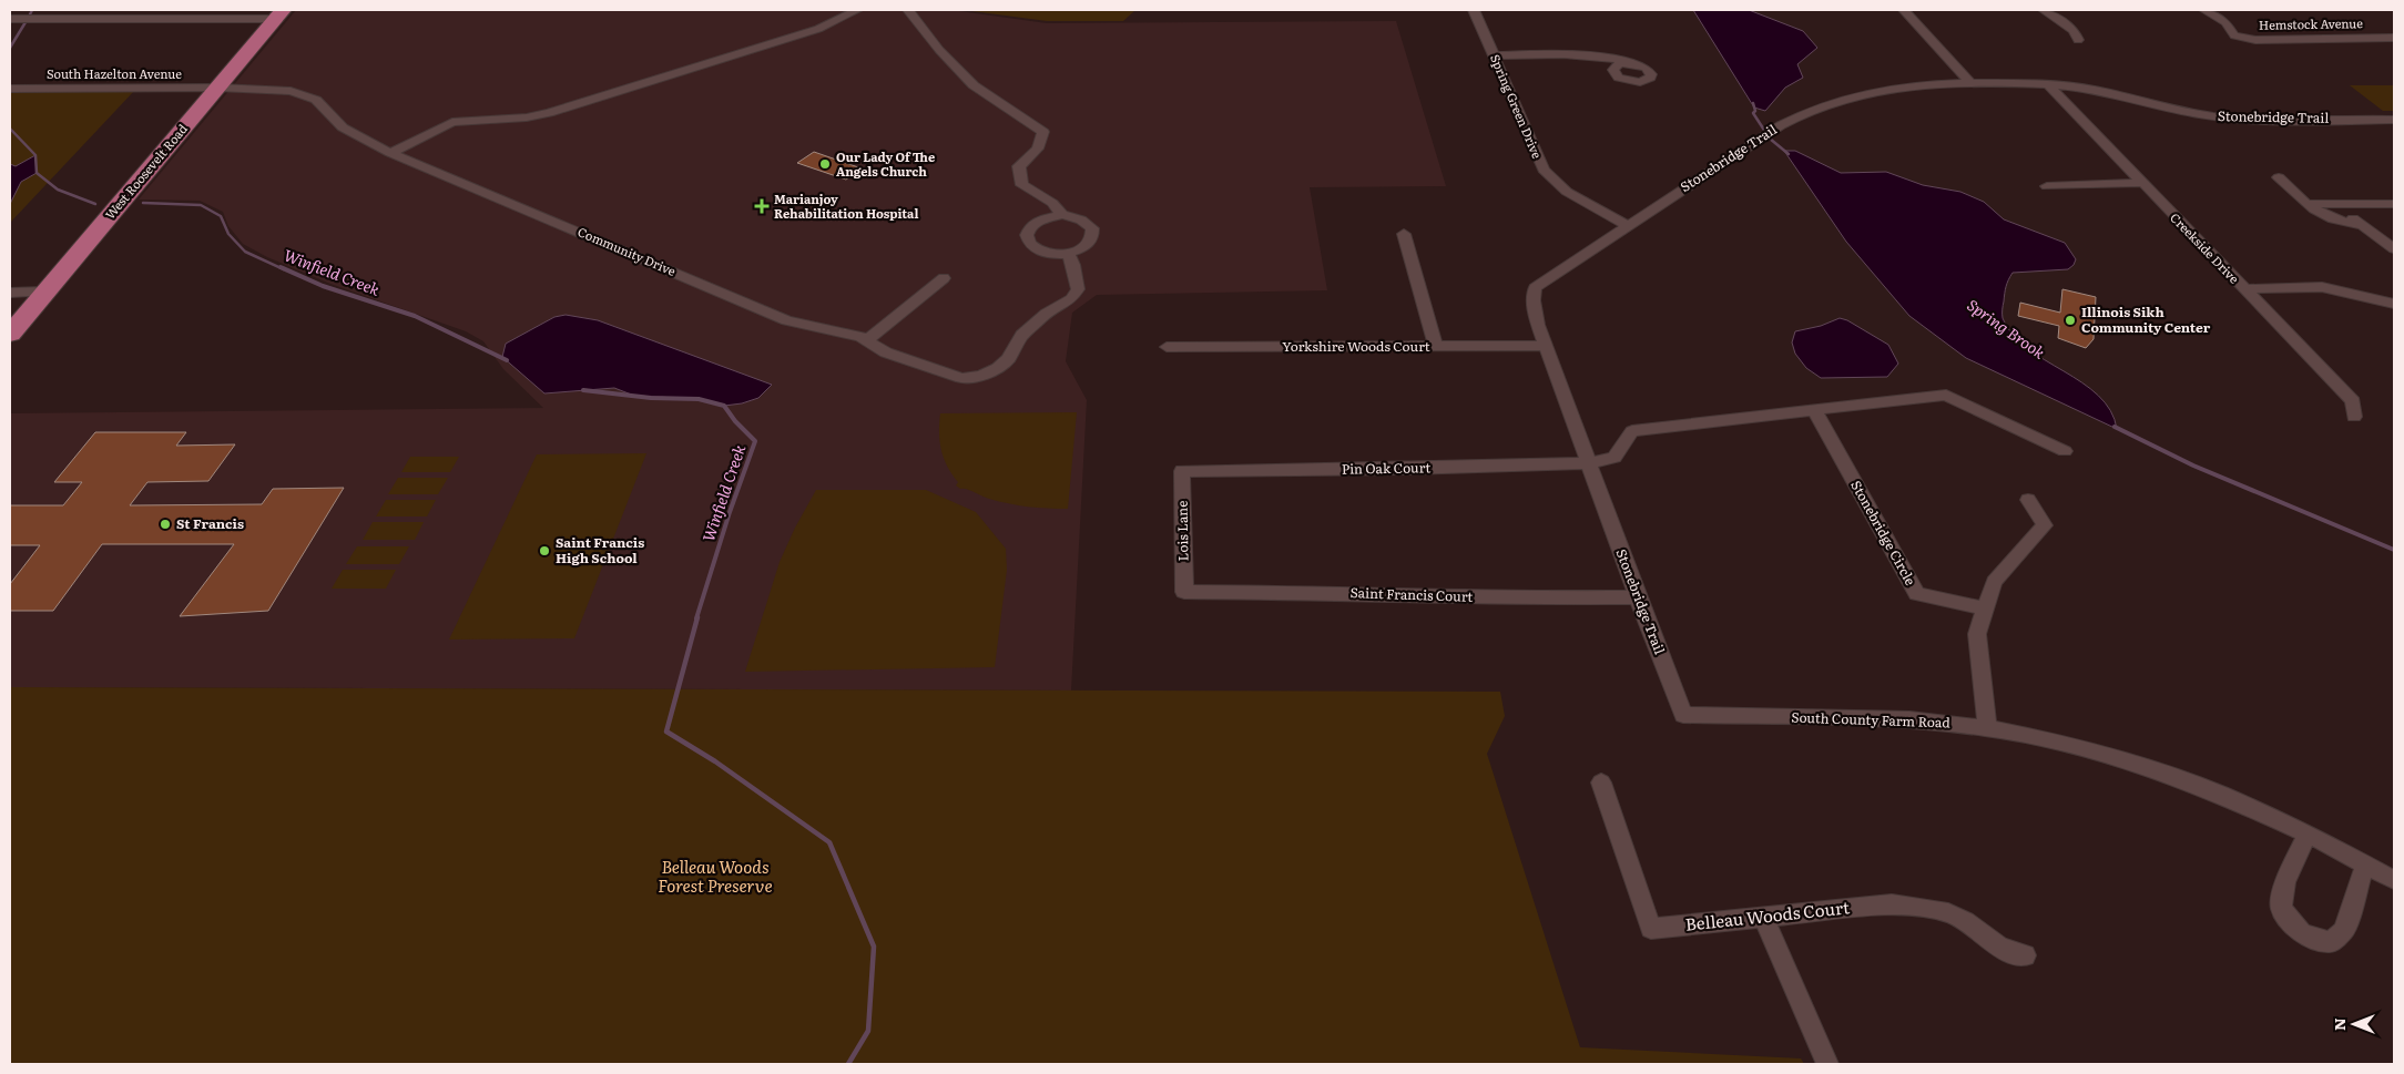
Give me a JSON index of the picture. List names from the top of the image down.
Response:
{
  "streets": {
    "main road": ["West Roosevelt Road"],
    "street": [
      "Hemstock Avenue",
      "South Hazelton Avenue",
      "Spring Green Drive",
      "Stonebridge Trail",
      "Creekside Drive",
      "Community Drive",
      "Yorkshire Woods Court",
      "Pin Oak Court",
      "Lois Lane",
      "Stonebridge Circle",
      "Saint Francis Court",
      "South County Farm Road",
      "Belleau Woods Court"
    ]
  },
  "crossings": [
    ["South Hazelton Avenue", "West Roosevelt Road"],
    ["South Hazelton Avenue", "Community Drive"],
    ["Spring Green Drive", "Stonebridge Trail"],
    ["Stonebridge Trail", "Creekside Drive"],
    ["Stonebridge Trail", "Yorkshire Woods Court"],
    ["Stonebridge Trail", "Pin Oak Court"],
    ["Stonebridge Trail", "Saint Francis Court"],
    ["Stonebridge Trail", "South County Farm Road"],
    ["West Roosevelt Road", "Community Drive"],
    ["Pin Oak Court", "Lois Lane"],
    ["Lois Lane", "Saint Francis Court"]
  ],
  "water": ["Winfield Creek", "Spring Brook"],
  "parks": ["Belleau Woods Forest Preserve"],
  "places": {
    "other": [
      "Our Lady Of The Angels Church",
      "Illinois Sikh Community Center",
      "St Francis",
      "Saint Francis High School"
    ],
    "health": ["Marianjoy Rehabilitation Hospital"]
  },
  "north": "left"
}
